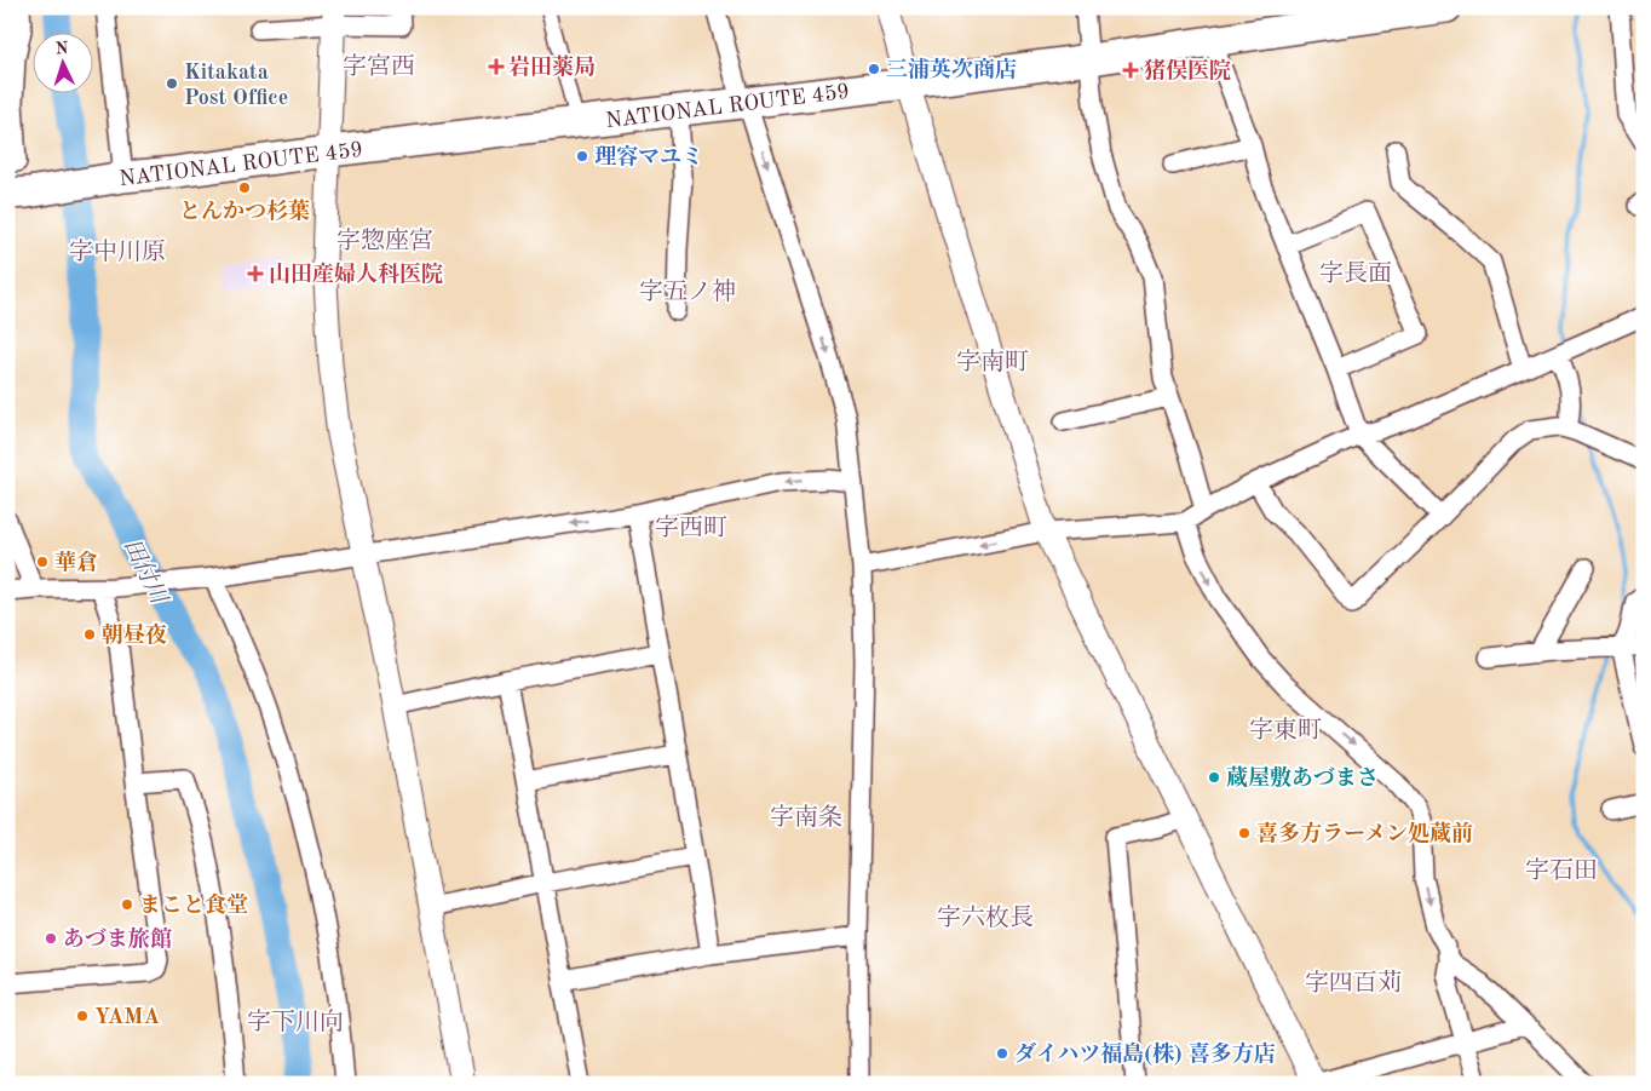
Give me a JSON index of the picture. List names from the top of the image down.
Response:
{
  "streets": {
    "highway": ["NATIONAL ROUTE 459"]
  },
  "districts": [
    "字宮西",
    "字惣座宮",
    "字中川原",
    "字長面",
    "字五ノ神",
    "字南町",
    "字西町",
    "字東町",
    "字南条",
    "字石田",
    "字六枚長",
    "字四百苅",
    "字下川向"
  ],
  "water": ["田付川"],
  "places": {
    "health": ["岩田薬局", "猪俣医院", "山田産婦人科医院"],
    "other": [
      "三浦英次商店",
      "Kitakata Post Office",
      "理容マユミ",
      "とんかつ杉葉",
      "華倉",
      "朝昼夜",
      "蔵屋敷あづまさ",
      "喜多方ラーメン処蔵前",
      "まこと食堂",
      "あづま旅館",
      "YAMA",
      "ダイハツ福島(株) 喜多方店"
    ]
  },
  "north": "top"
}
